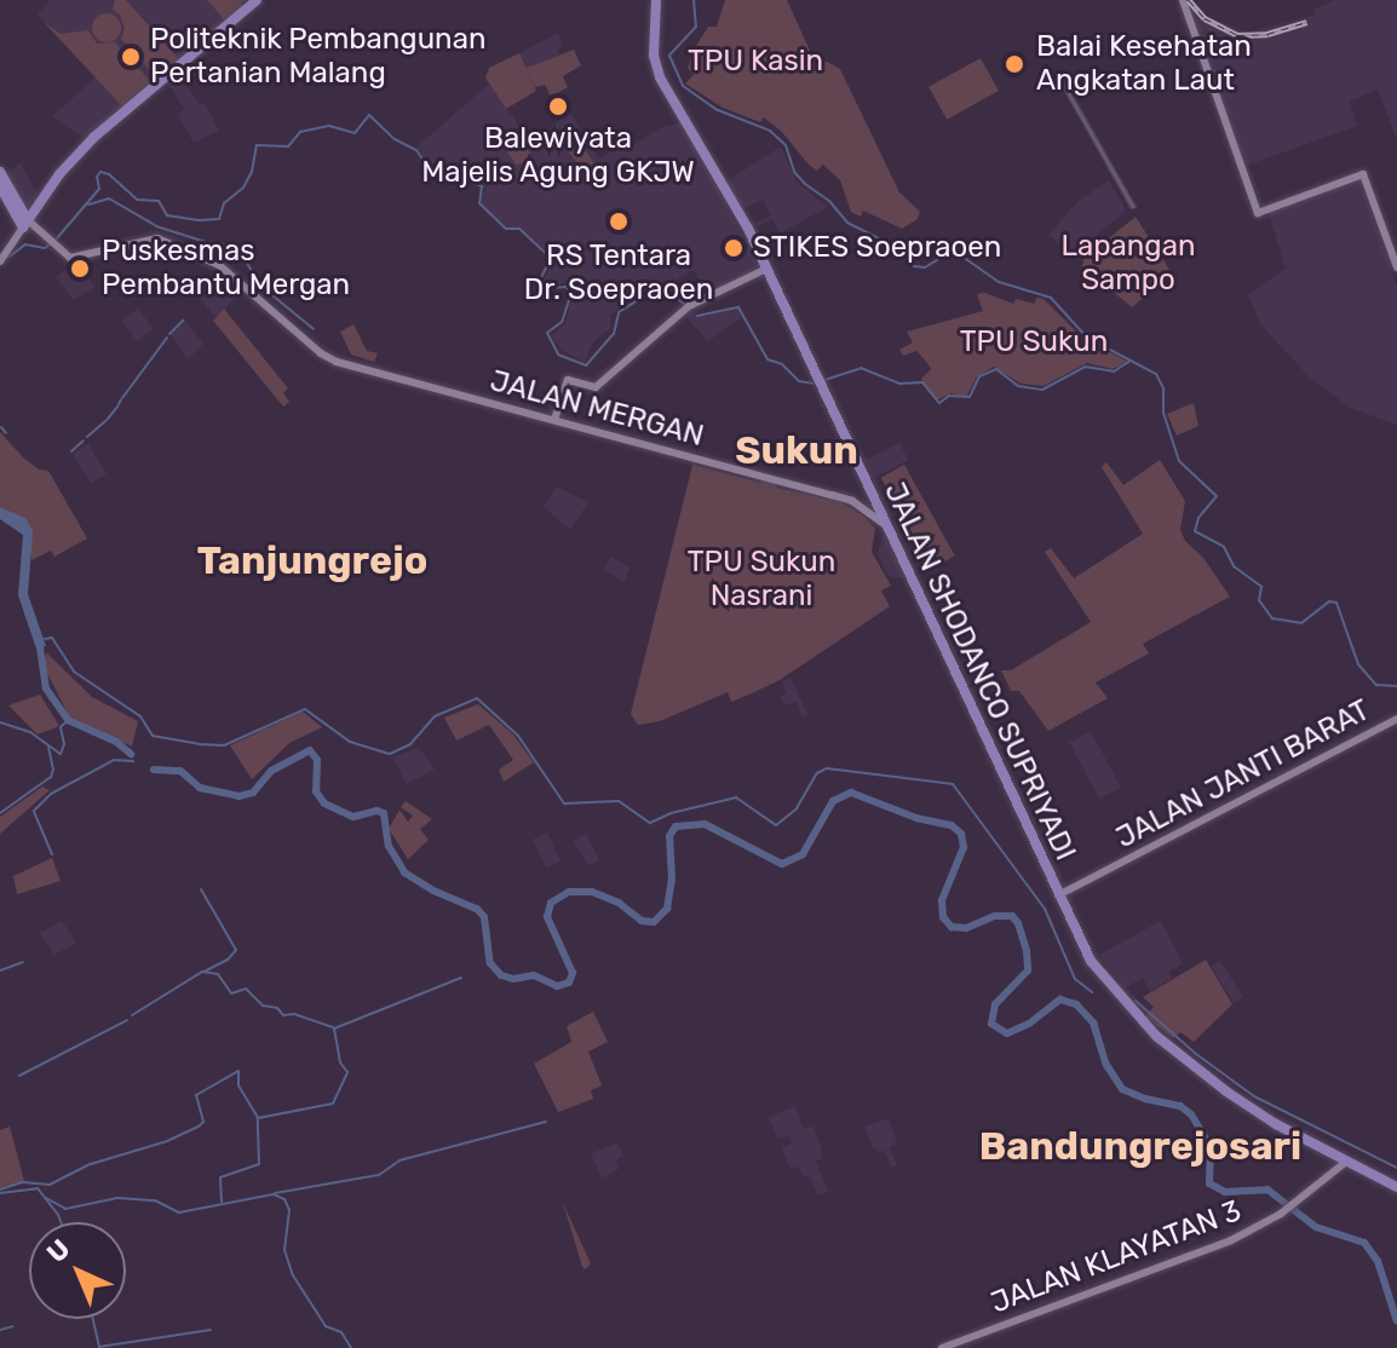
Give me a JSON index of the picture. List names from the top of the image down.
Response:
{
  "streets": {
    "main road": ["JALAN SHODANCO SUPRIYADI"],
    "street": ["JALAN MERGAN", "JALAN JANTI BARAT", "JALAN KLAYATAN 3"]
  },
  "crossings": [
    ["JALAN MERGAN", "JALAN SHODANCO SUPRIYADI"],
    ["JALAN SHODANCO SUPRIYADI", "JALAN JANTI BARAT"],
    ["JALAN SHODANCO SUPRIYADI", "JALAN KLAYATAN 3"]
  ],
  "districts": ["Sukun", "Tanjungrejo", "Bandungrejosari"],
  "parks": [
    "TPU Kasin",
    "Lapangan Sampo",
    "TPU Sukun",
    "TPU Sukun Nasrani"
  ],
  "places": [
    "Politeknik Pembangunan Pertanian Malang",
    "Balai Kesehatan Angkatan Laut",
    "Balewiyata Majelis Agung GKJW",
    "RS Tentara Dr. Soepraoen",
    "STIKES Soepraoen",
    "Puskesmas Pembantu Mergan"
  ],
  "north": "top left"
}
